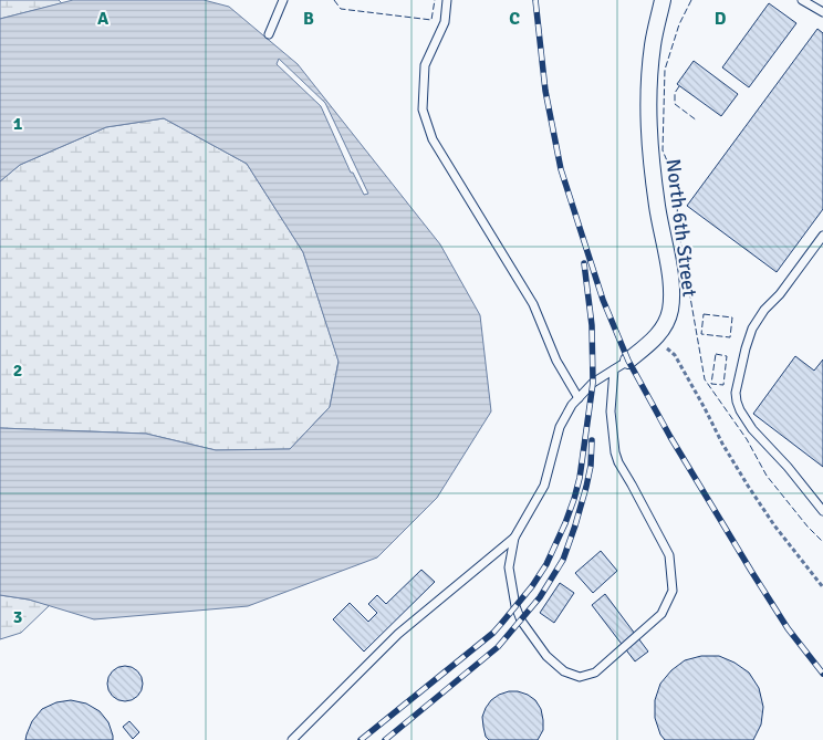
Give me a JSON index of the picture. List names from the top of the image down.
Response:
{
  "streets": {
    "street": ["North 6th Street"]
  },
  "grid": {
    "columns": [
      "A",
      "B",
      "C",
      "D"
    ],
    "rows": ["1", "2", "3"]
  }
}
